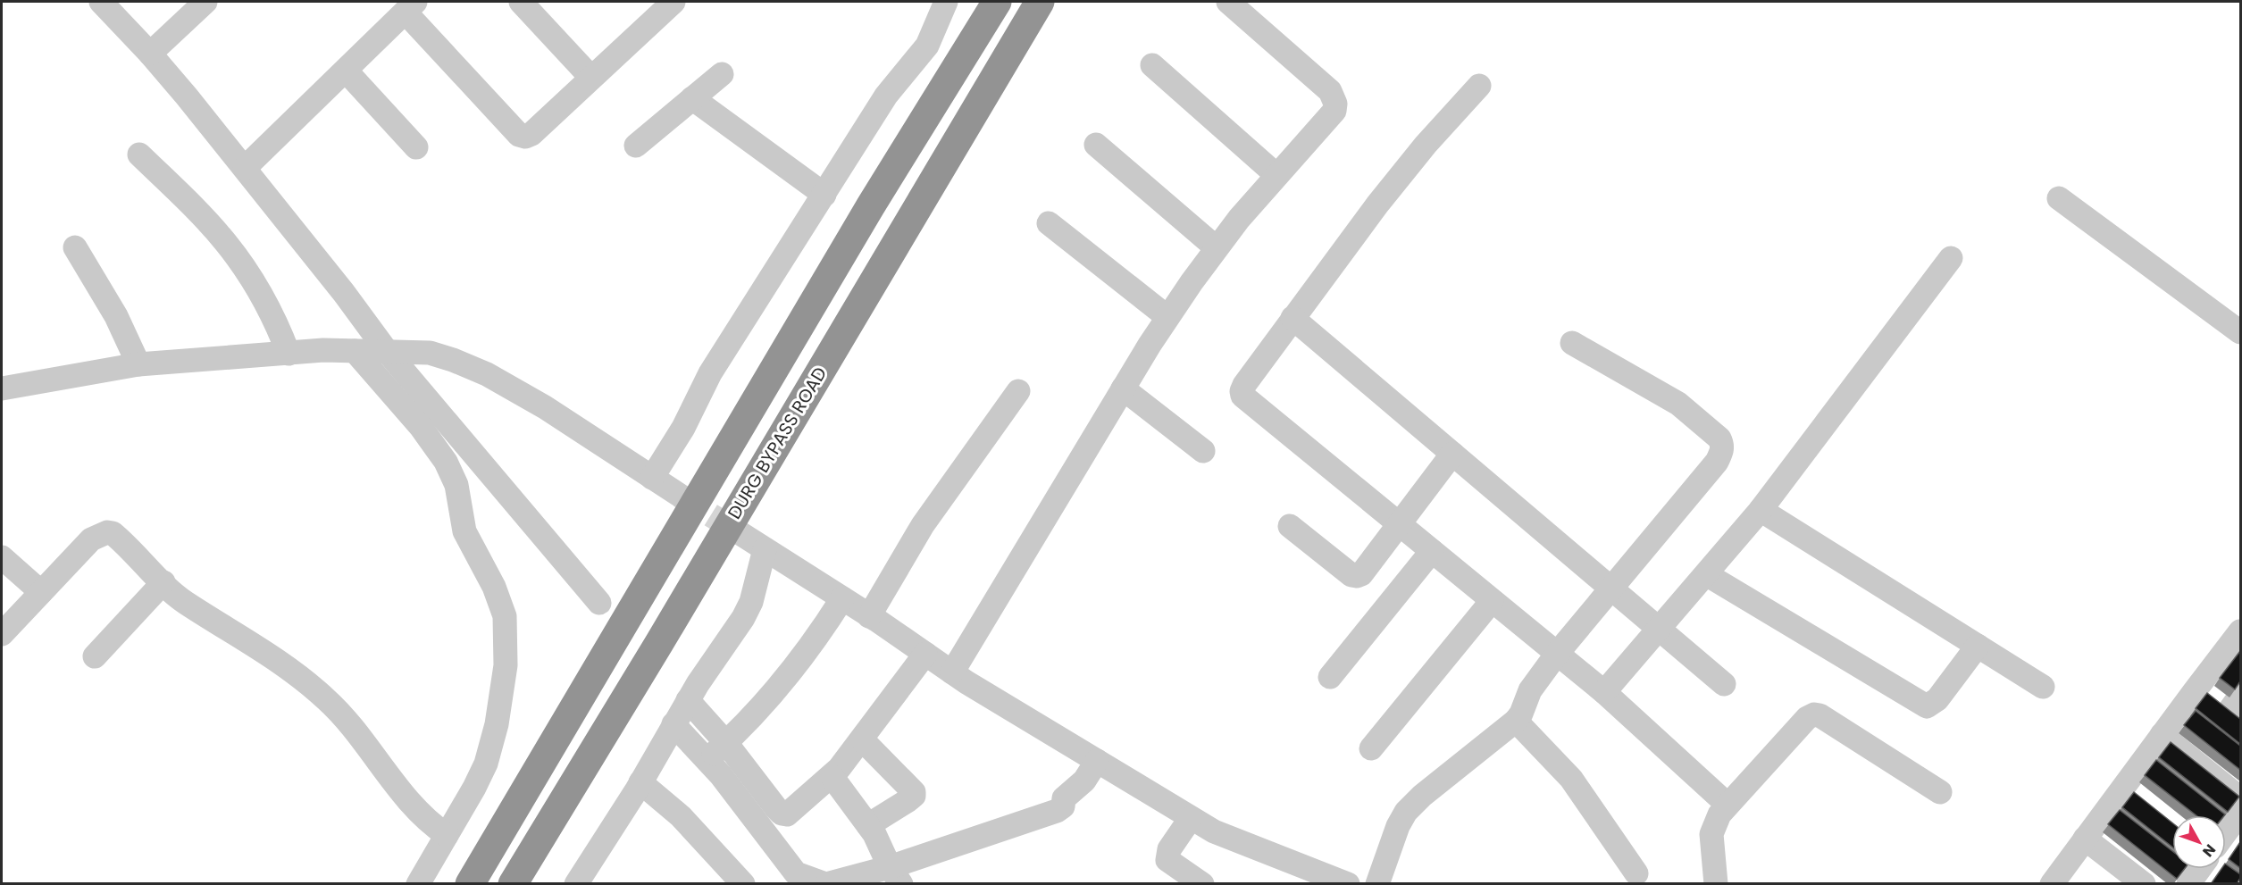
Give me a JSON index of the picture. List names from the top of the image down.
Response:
{
  "streets": {
    "highway": ["DURG BYPASS ROAD"]
  },
  "north": "bottom right"
}
